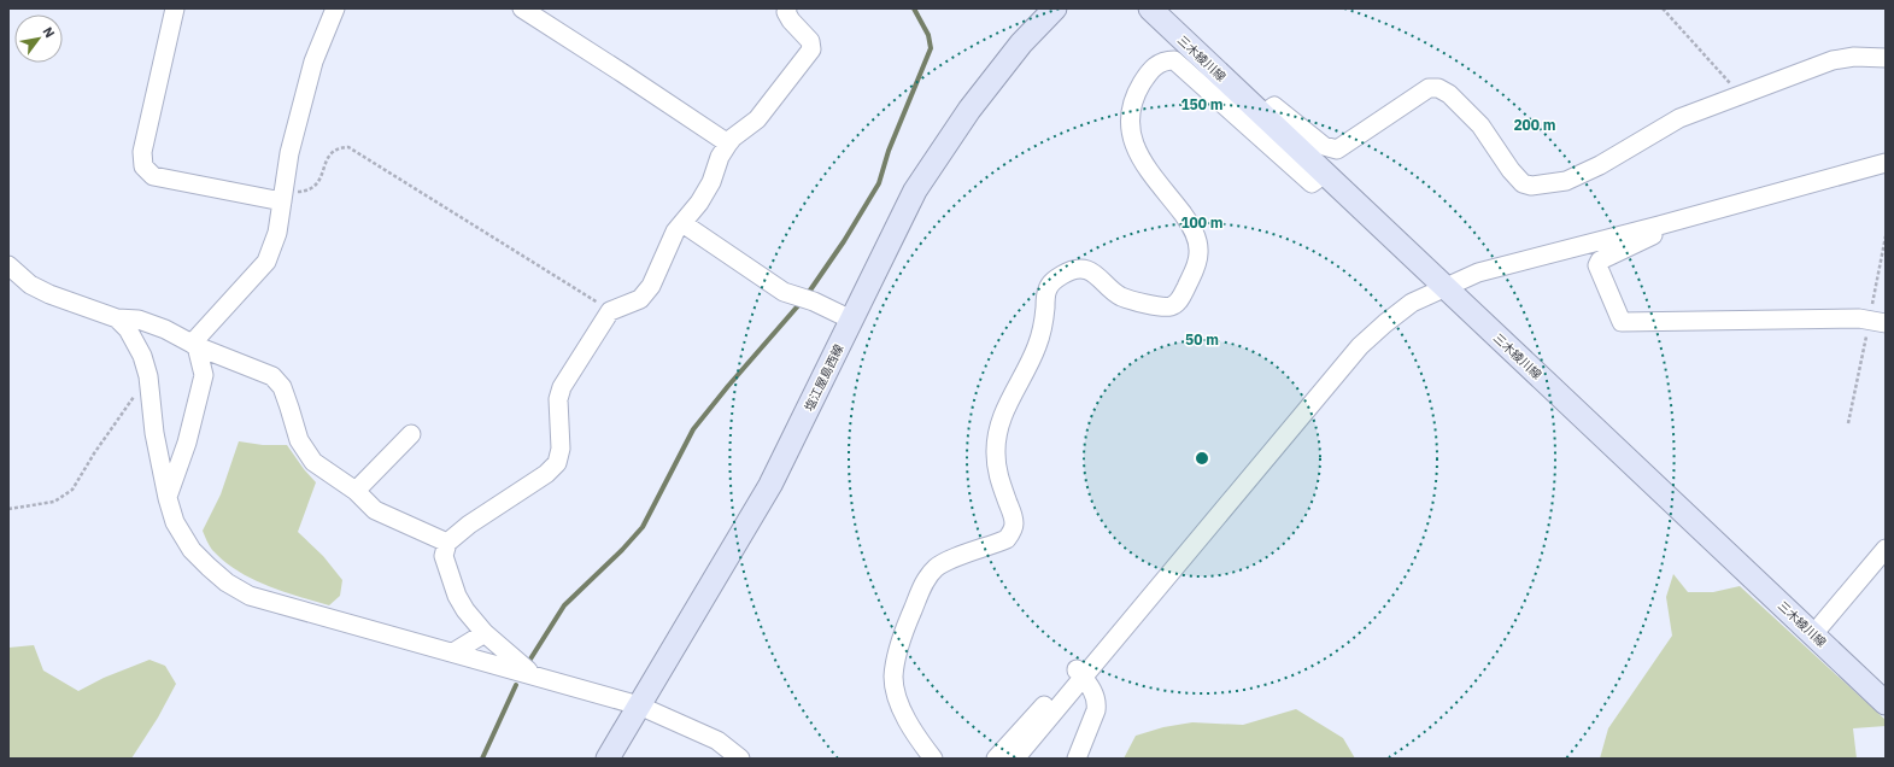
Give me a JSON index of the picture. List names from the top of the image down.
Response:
{
  "streets": {
    "main road": ["三木綾川線", "塩江屋島西線"]
  },
  "north": "top right",
  "rings": [
    "150 m",
    "200 m",
    "100 m",
    "50 m"
  ]
}
